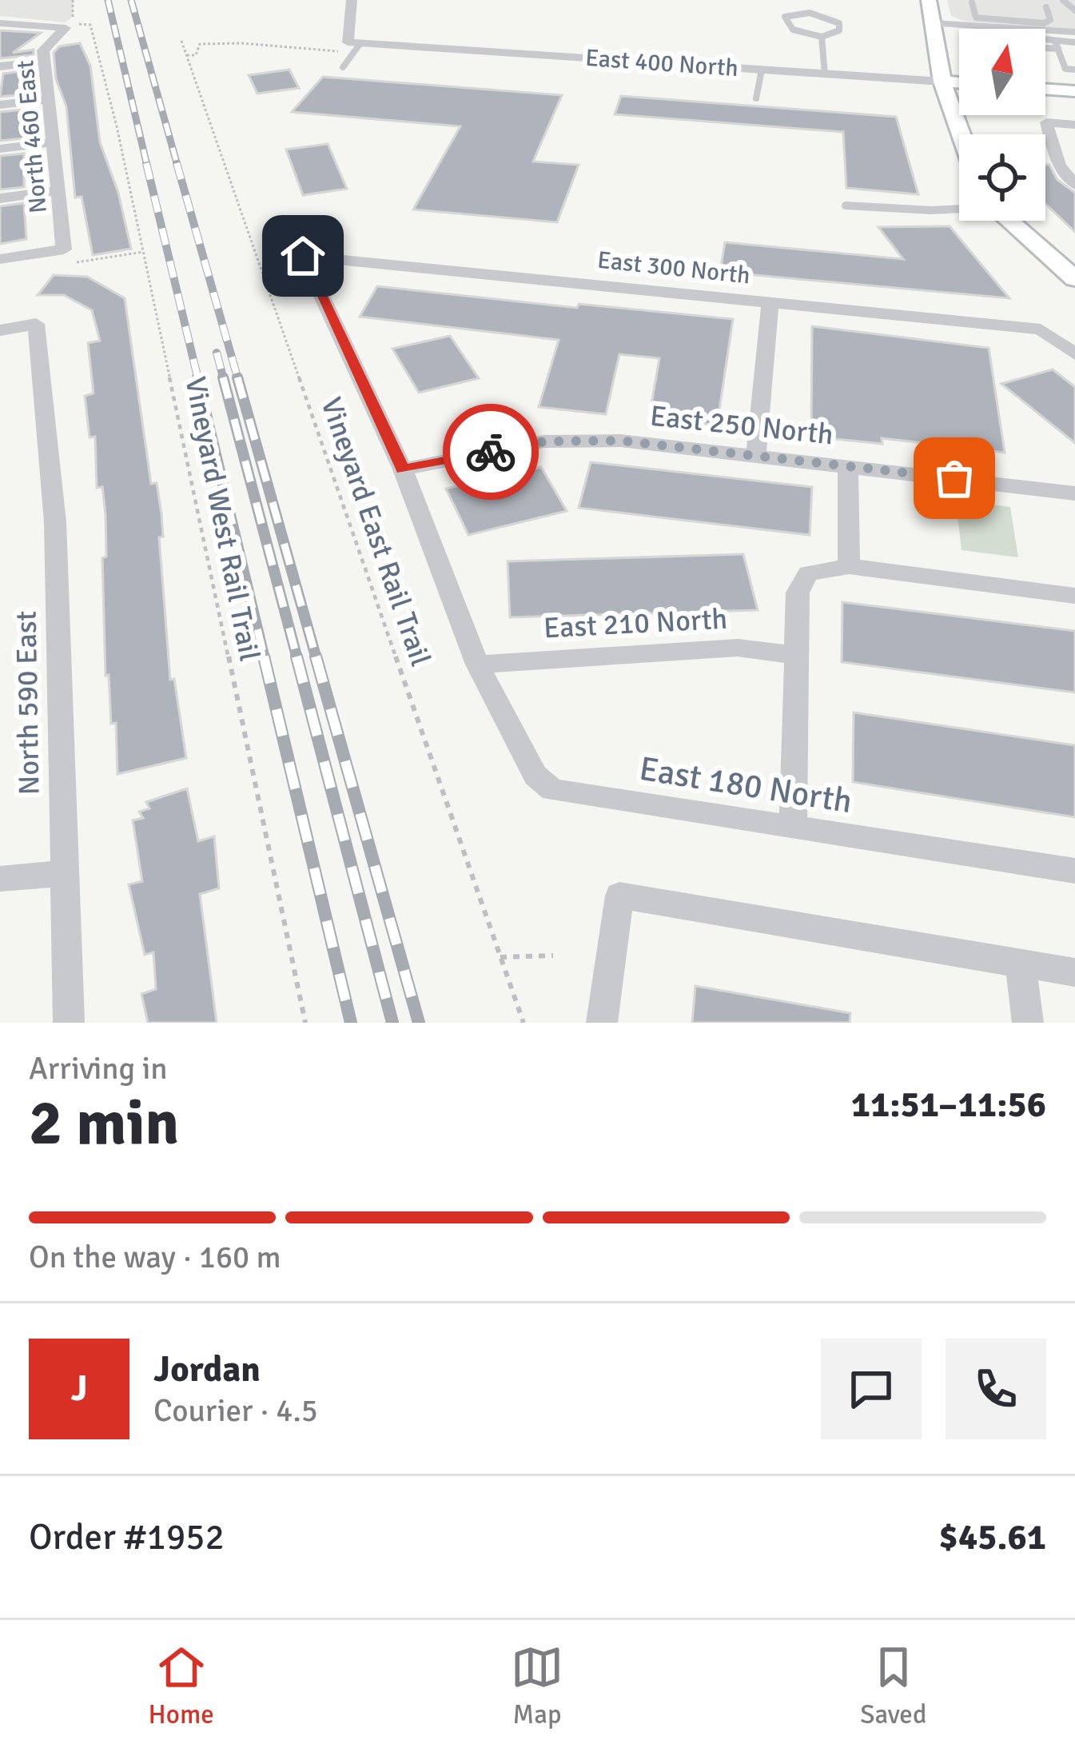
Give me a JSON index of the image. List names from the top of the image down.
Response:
{
  "streets": {
    "main road": ["East 400 North"],
    "street": [
      "North 460 East",
      "East 300 North",
      "East 250 North",
      "East 210 North",
      "North 590 East",
      "East 180 North"
    ],
    "path": ["Vineyard West Rail Trail", "Vineyard East Rail Trail"]
  },
  "crossings": [
    ["East 300 North", "East 250 North"],
    ["East 210 North", "East 180 North"]
  ],
  "north": "top",
  "page": {
    "heading": ["2 min", "Arriving in", "11:51–11:56"],
    "panel": [
      "Jordan",
      "Courier · 4.5",
      "Order #1952",
      "$45.61"
    ],
    "bar": "On the way · 160 m",
    "round": "J",
    "tabs": ["Home", "Map", "Saved"]
  }
}
